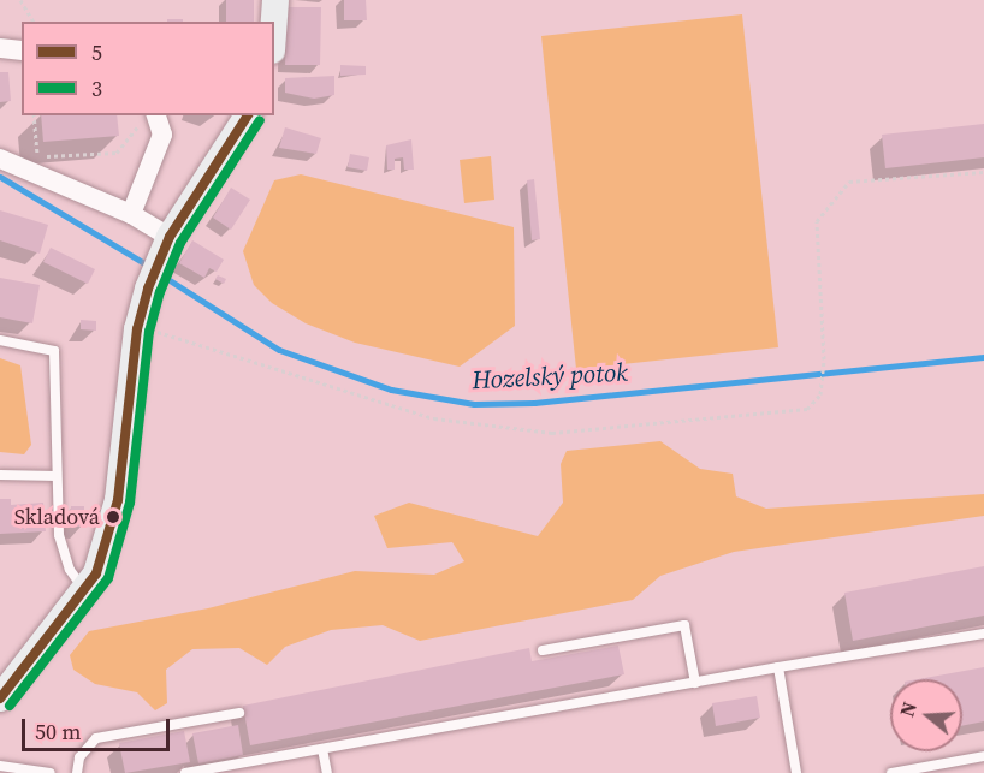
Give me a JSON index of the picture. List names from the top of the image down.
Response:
{
  "water": ["Hozelský potok"],
  "places": ["Skladová"],
  "lines": ["transit line 5", "transit line 3"],
  "legend": ["5", "3"],
  "scale_bar": "50 m",
  "north": "left"
}
